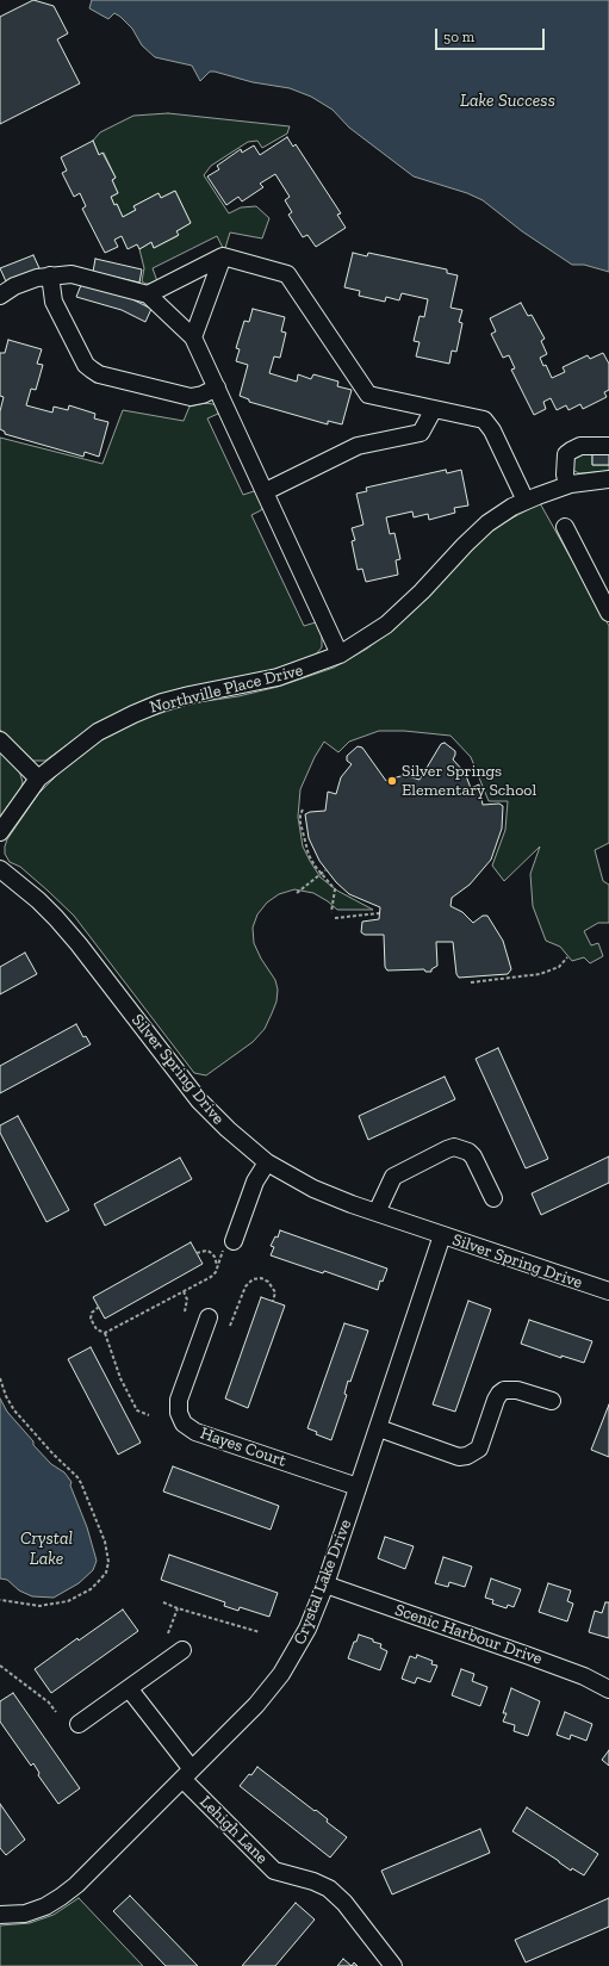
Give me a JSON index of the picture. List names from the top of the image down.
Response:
{
  "streets": {
    "street": [
      "Northville Place Drive",
      "Silver Spring Drive",
      "Hayes Court",
      "Crystal Lake Drive",
      "Scenic Harbour Drive",
      "Lehigh Lane"
    ]
  },
  "crossings": [
    ["Silver Spring Drive", "Crystal Lake Drive"],
    ["Hayes Court", "Crystal Lake Drive"],
    ["Crystal Lake Drive", "Scenic Harbour Drive"],
    ["Crystal Lake Drive", "Lehigh Lane"]
  ],
  "water": ["Lake Success", "Crystal Lake"],
  "places": ["Silver Springs Elementary School"],
  "scale_bar": "50 m"
}
